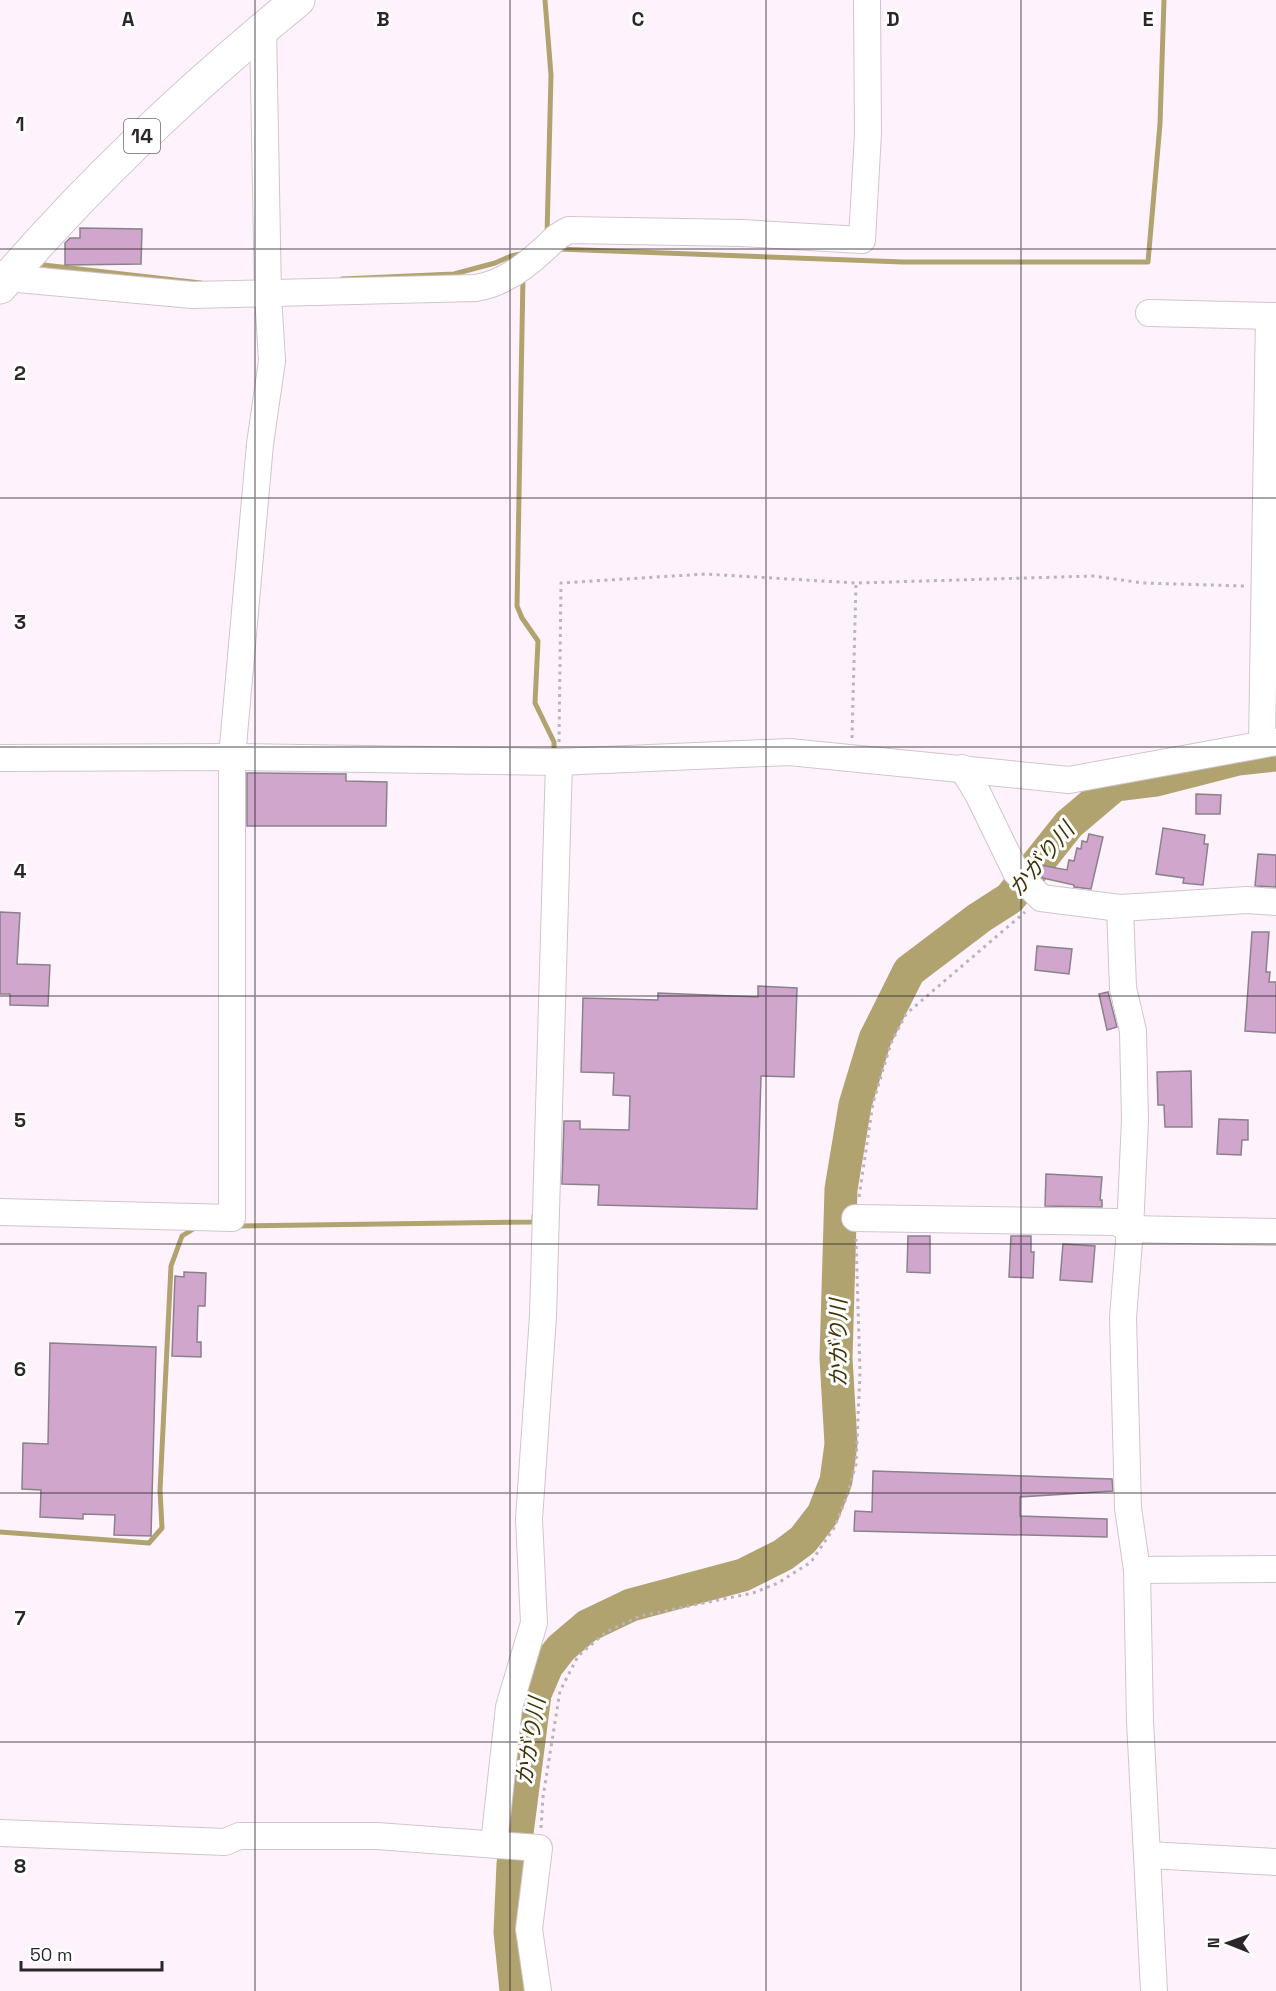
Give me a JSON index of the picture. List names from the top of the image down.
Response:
{
  "streets": {
    "main road": ["14"]
  },
  "water": ["かがり川"],
  "scale_bar": "50 m",
  "north": "left",
  "grid": {
    "columns": [
      "A",
      "B",
      "C",
      "D",
      "E"
    ],
    "rows": [
      "1",
      "2",
      "3",
      "4",
      "5",
      "6",
      "7",
      "8"
    ]
  }
}
